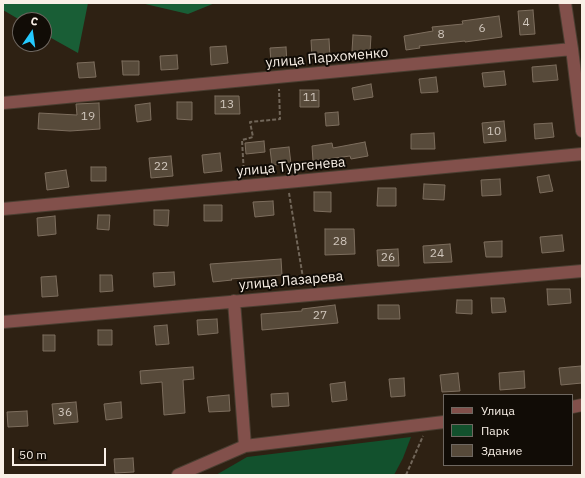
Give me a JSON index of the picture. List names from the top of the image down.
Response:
{
  "streets": {
    "street": ["улица Пархоменко", "улица Тургенева", "улица Лазарева"]
  },
  "house_numbers": [
    "4",
    "6",
    "8",
    "11",
    "13",
    "19",
    "10",
    "22",
    "28",
    "24",
    "26",
    "27",
    "36"
  ],
  "legend": ["Улица", "Парк", "Здание"],
  "scale_bar": "50 m",
  "north": "top"
}
